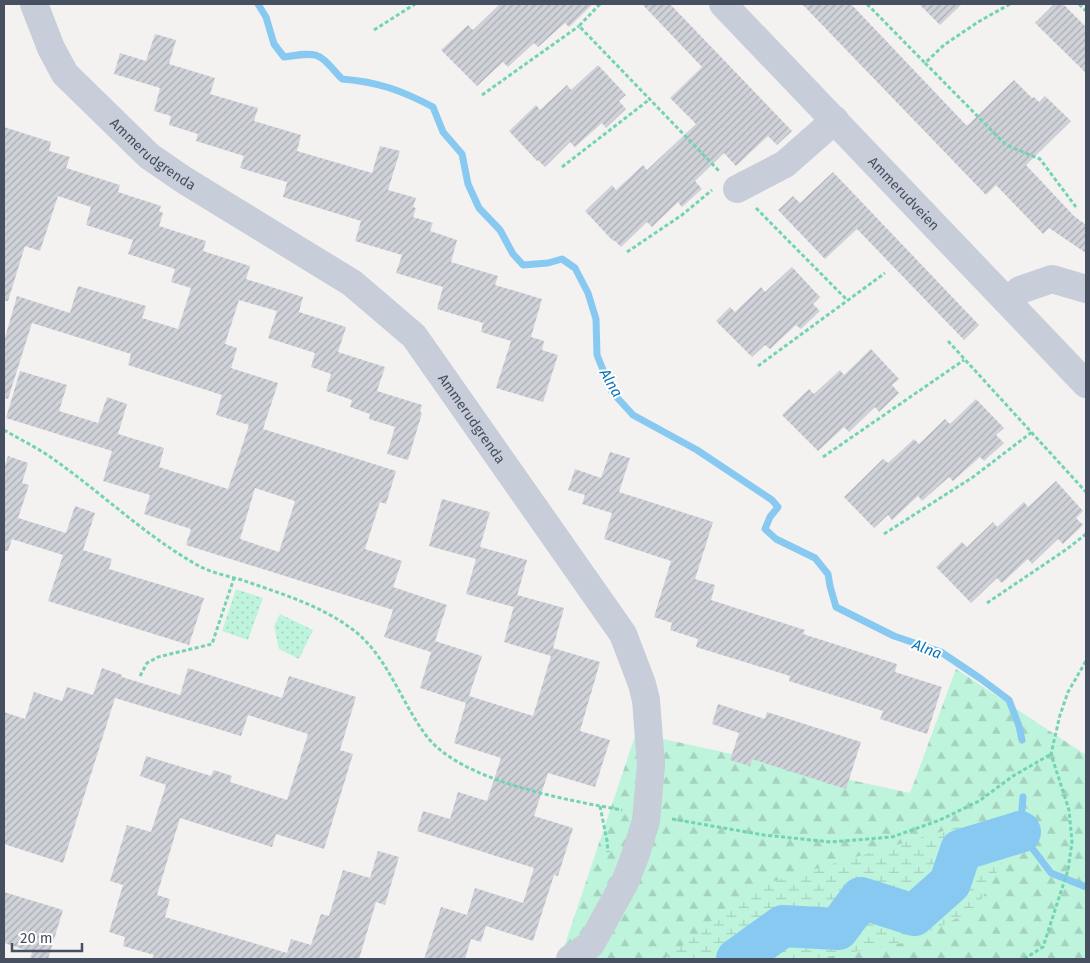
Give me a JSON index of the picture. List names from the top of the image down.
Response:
{
  "streets": {
    "street": ["Ammerudgrenda", "Ammerudveien"]
  },
  "water": ["Alna"],
  "scale_bar": "20 m"
}
